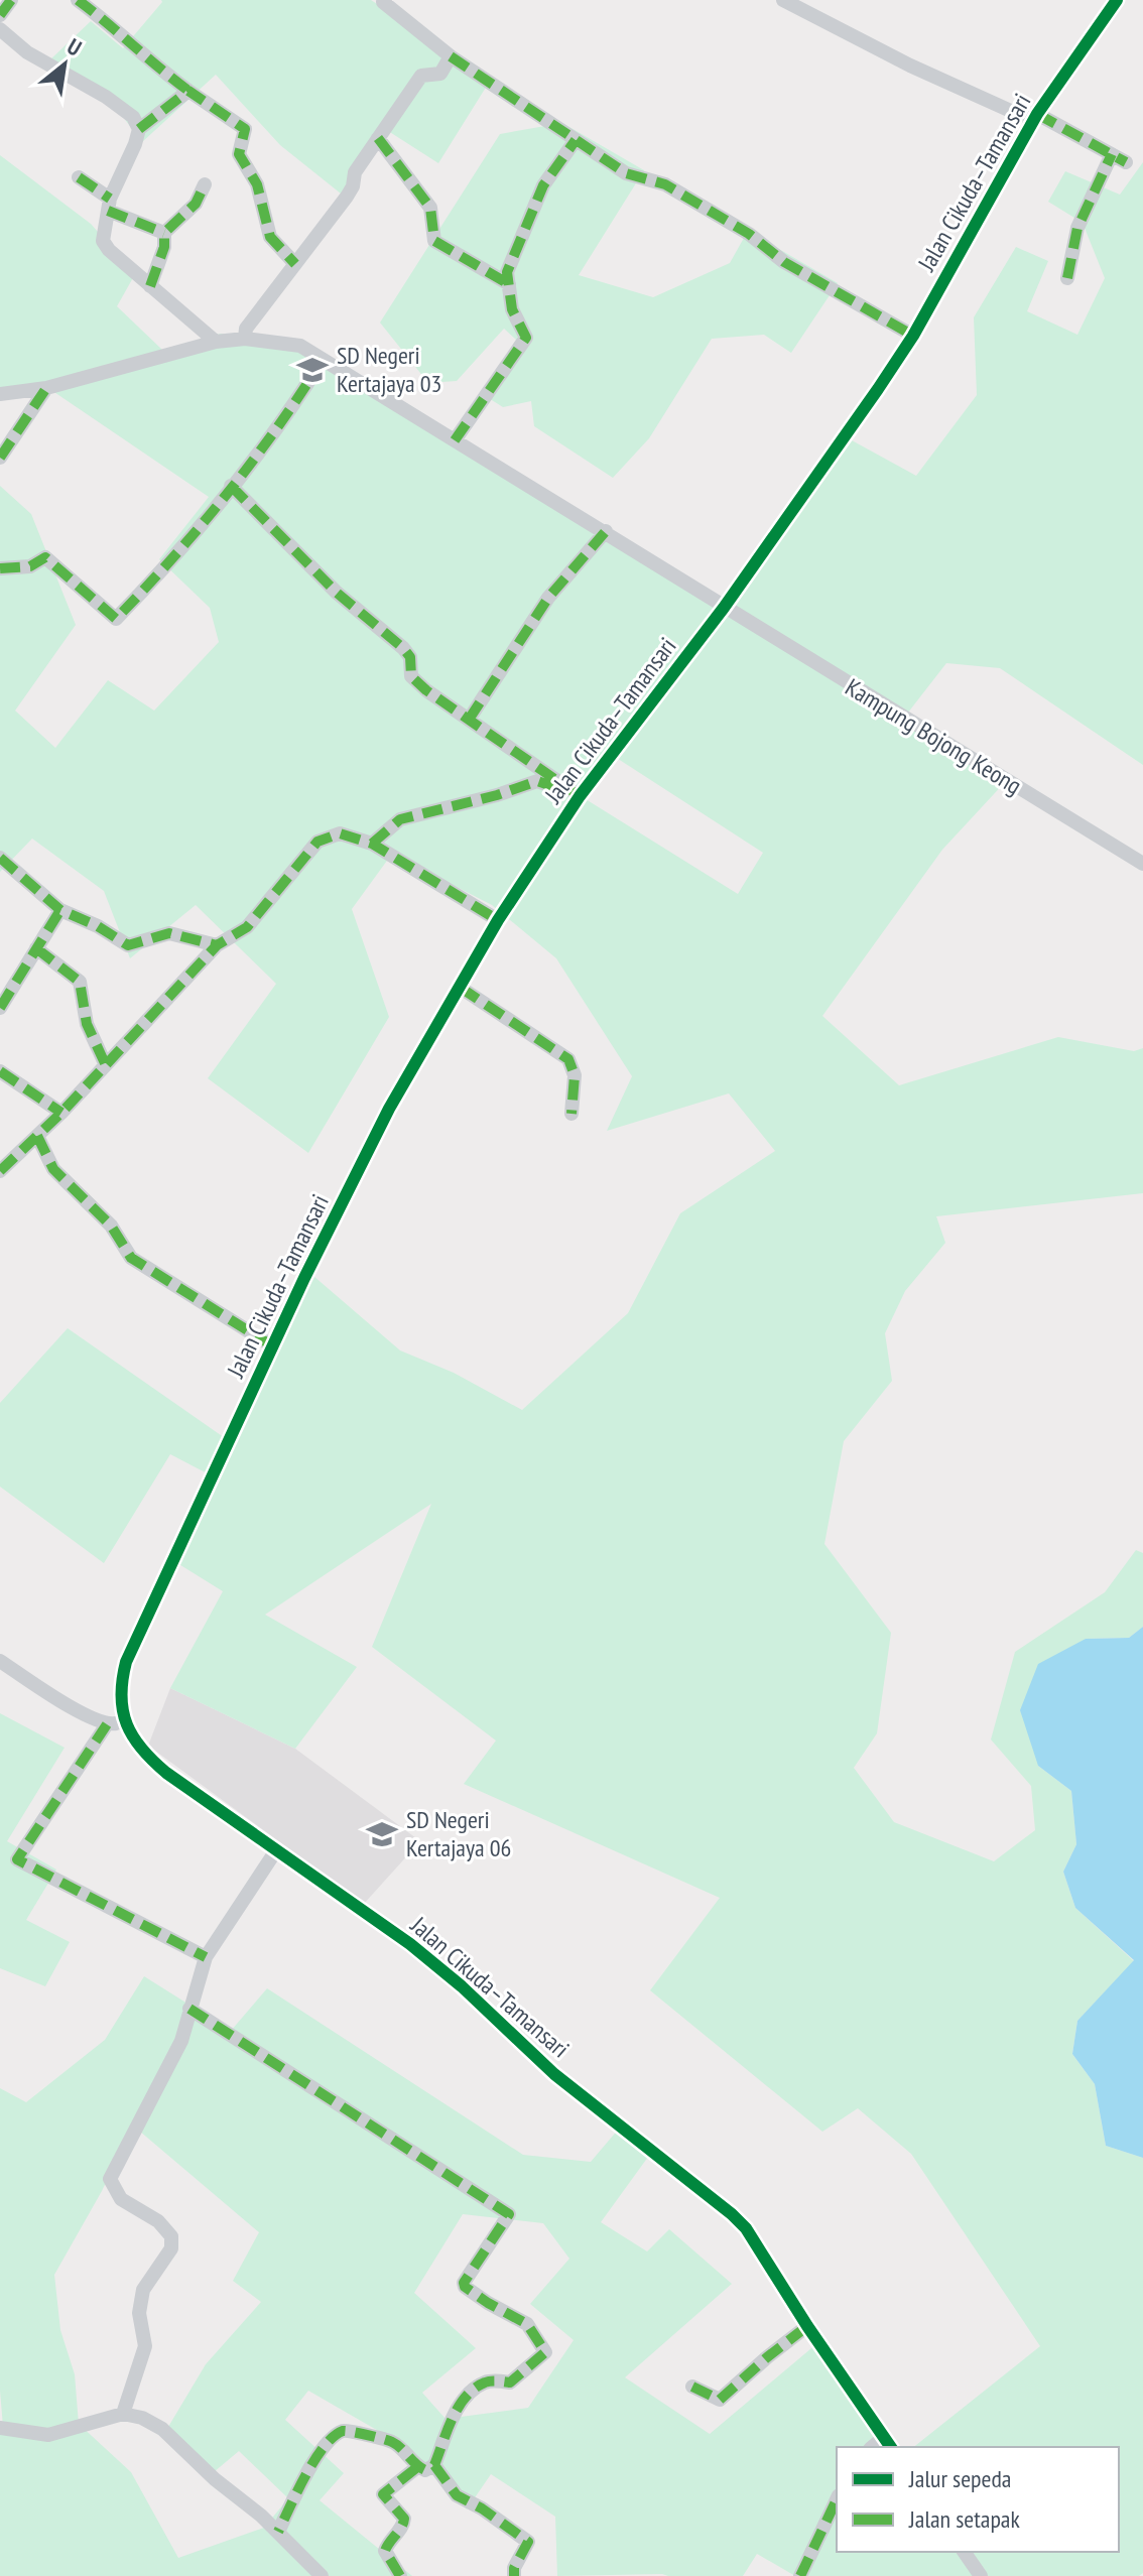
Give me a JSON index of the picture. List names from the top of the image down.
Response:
{
  "streets": {
    "street": ["Jalan Cikuda–Tamansari", "Kampung Bojong Keong"]
  },
  "crossings": [
    ["Jalan Cikuda–Tamansari", "Kampung Bojong Keong"]
  ],
  "places": {
    "school or university": ["SD Negeri Kertajaya 03", "SD Negeri Kertajaya 06"]
  },
  "legend": ["Jalur sepeda", "Jalan setapak"],
  "north": "top right"
}
